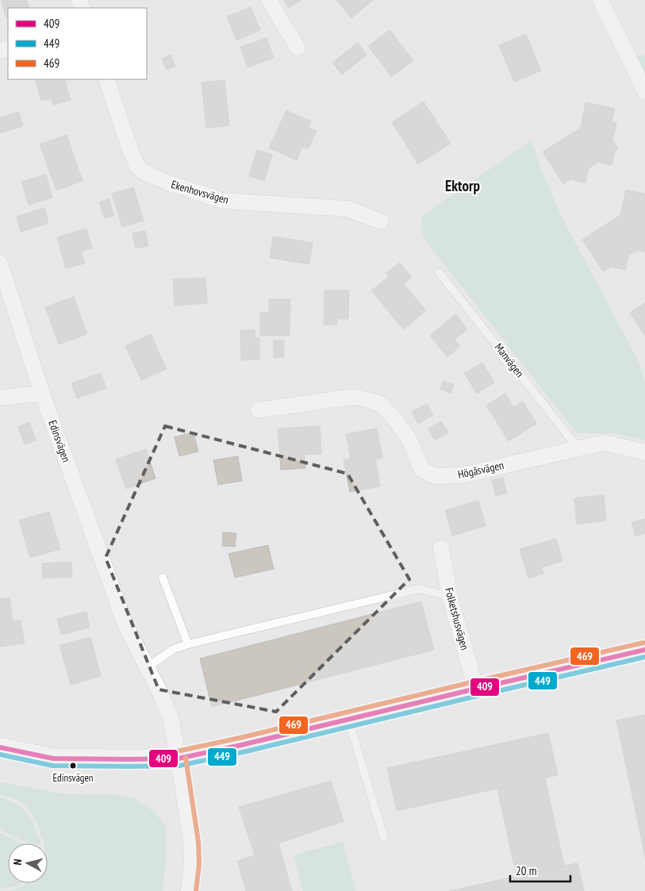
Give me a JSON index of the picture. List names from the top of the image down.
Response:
{
  "streets": {
    "street": [
      "Ekenhovsvägen",
      "Edinsvägen",
      "Högåsvägen",
      "Folketshusvägen"
    ],
    "lane": ["Manvägen"]
  },
  "crossings": [
    ["Manvägen", "Högåsvägen"]
  ],
  "districts": ["Ektorp"],
  "places": ["Edinsvägen"],
  "lines": ["transit line 469", "transit line 409", "transit line 449"],
  "legend": ["409", "449", "469"],
  "scale_bar": "20 m",
  "north": "left"
}
